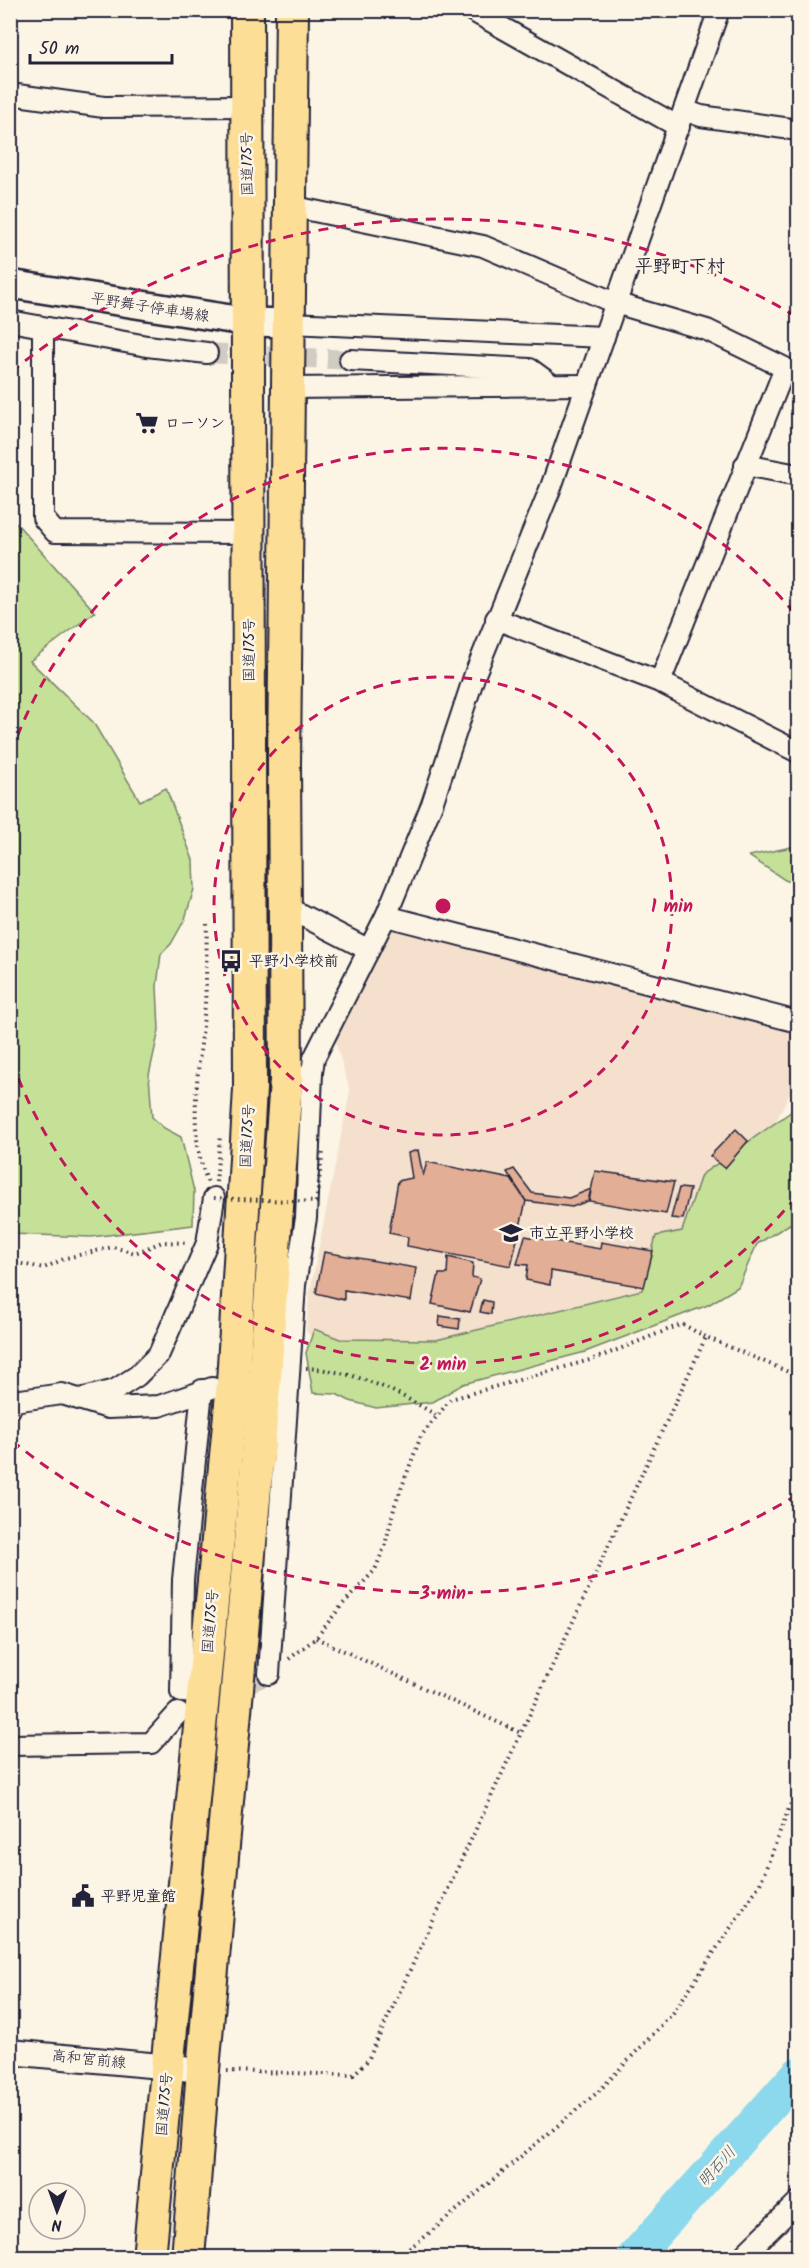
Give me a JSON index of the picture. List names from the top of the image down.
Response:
{
  "streets": {
    "highway": ["国道175号"],
    "main road": ["平野舞子停車場線"],
    "street": ["高和宮前線"]
  },
  "crossings": [
    ["国道175号", "平野舞子停車場線"],
    ["国道175号", "高和宮前線"]
  ],
  "districts": ["平野町下村"],
  "water": ["明石川"],
  "places": {
    "supermarket": ["ローソン"],
    "bus stop": ["平野小学校前"],
    "school or university": ["市立平野小学校"],
    "public building": ["平野児童館"]
  },
  "scale_bar": "50 m",
  "north": "bottom",
  "rings": ["1 min", "2 min", "3 min"]
}
